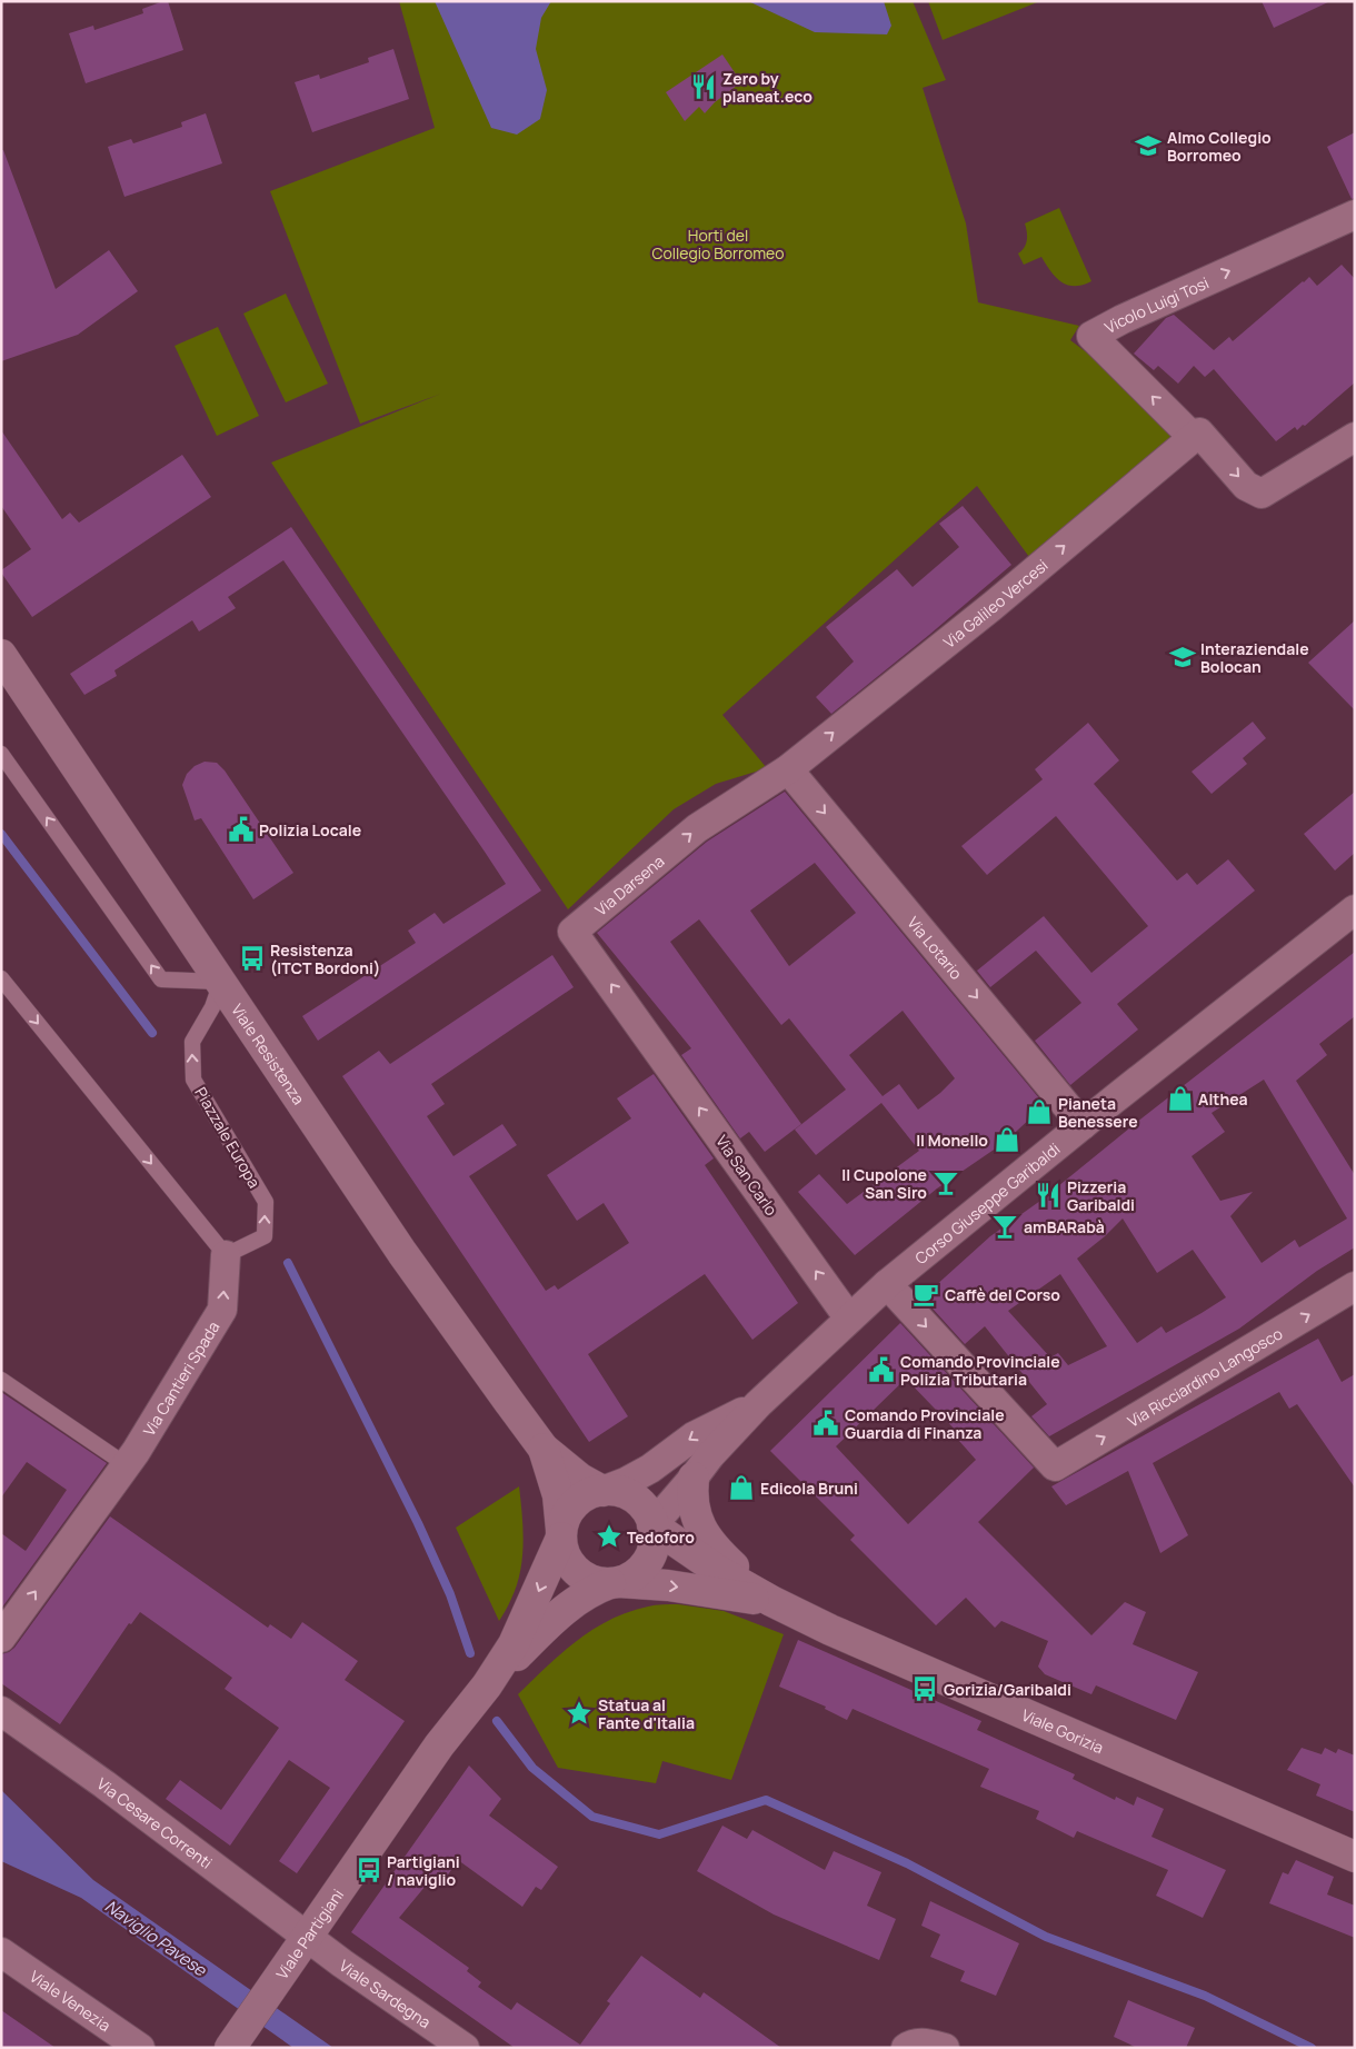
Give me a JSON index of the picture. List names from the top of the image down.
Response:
{
  "streets": {
    "main road": ["Viale Resistenza", "Viale Gorizia", "Viale Partigiani"],
    "street": [
      "Vicolo Luigi Tosi",
      "Via Galileo Vercesi",
      "Via Darsena",
      "Via Lotario",
      "Via San Carlo",
      "Corso Giuseppe Garibaldi",
      "Via Ricciardino Langosco",
      "Via Cantieri Spada",
      "Via Cesare Correnti",
      "Viale Sardegna",
      "Viale Venezia"
    ],
    "lane": ["Piazzale Europa"]
  },
  "crossings": [
    ["Vicolo Luigi Tosi", "Via Galileo Vercesi"],
    ["Via Galileo Vercesi", "Via Darsena"],
    ["Via Galileo Vercesi", "Via Lotario"],
    ["Via Darsena", "Via Lotario"],
    ["Via Darsena", "Via San Carlo"],
    ["Via Lotario", "Corso Giuseppe Garibaldi"],
    ["Viale Resistenza", "Piazzale Europa"],
    ["Viale Resistenza", "Corso Giuseppe Garibaldi"],
    ["Viale Resistenza", "Viale Gorizia"],
    ["Viale Resistenza", "Viale Partigiani"],
    ["Piazzale Europa", "Via Cantieri Spada"],
    ["Via San Carlo", "Corso Giuseppe Garibaldi"],
    ["Corso Giuseppe Garibaldi", "Via Ricciardino Langosco"],
    ["Corso Giuseppe Garibaldi", "Viale Gorizia"],
    ["Corso Giuseppe Garibaldi", "Viale Partigiani"],
    ["Viale Gorizia", "Viale Partigiani"],
    ["Via Cesare Correnti", "Viale Partigiani"],
    ["Via Cesare Correnti", "Viale Sardegna"],
    ["Viale Partigiani", "Viale Sardegna"]
  ],
  "one_way": [
    "Via Galileo Vercesi",
    "Via Lotario",
    "Piazzale Europa",
    "Via San Carlo",
    "Via Cantieri Spada"
  ],
  "water": ["Naviglio Pavese"],
  "parks": ["Horti del Collegio Borromeo"],
  "places": {
    "restaurant": ["Zero by planeat.eco", "Pizzeria Garibaldi"],
    "school or university": ["Almo Collegio Borromeo", "Interaziendale Bolocan"],
    "public building": ["Polizia Locale", "Comando Provinciale Polizia Tributaria", "Comando Provinciale Guardia di Finanza"],
    "bus stop": ["Resistenza (ITCT Bordoni)", "Gorizia/Garibaldi", "Partigiani / naviglio"],
    "shop": [
      "Althea",
      "Pianeta Benessere",
      "Il Monello",
      "Edicola Bruni"
    ],
    "bar": ["Il Cupolone San Siro", "amBARabà"],
    "cafe": ["Caffè del Corso"],
    "place": ["Tedoforo", "Statua al Fante d'Italia"]
  }
}
